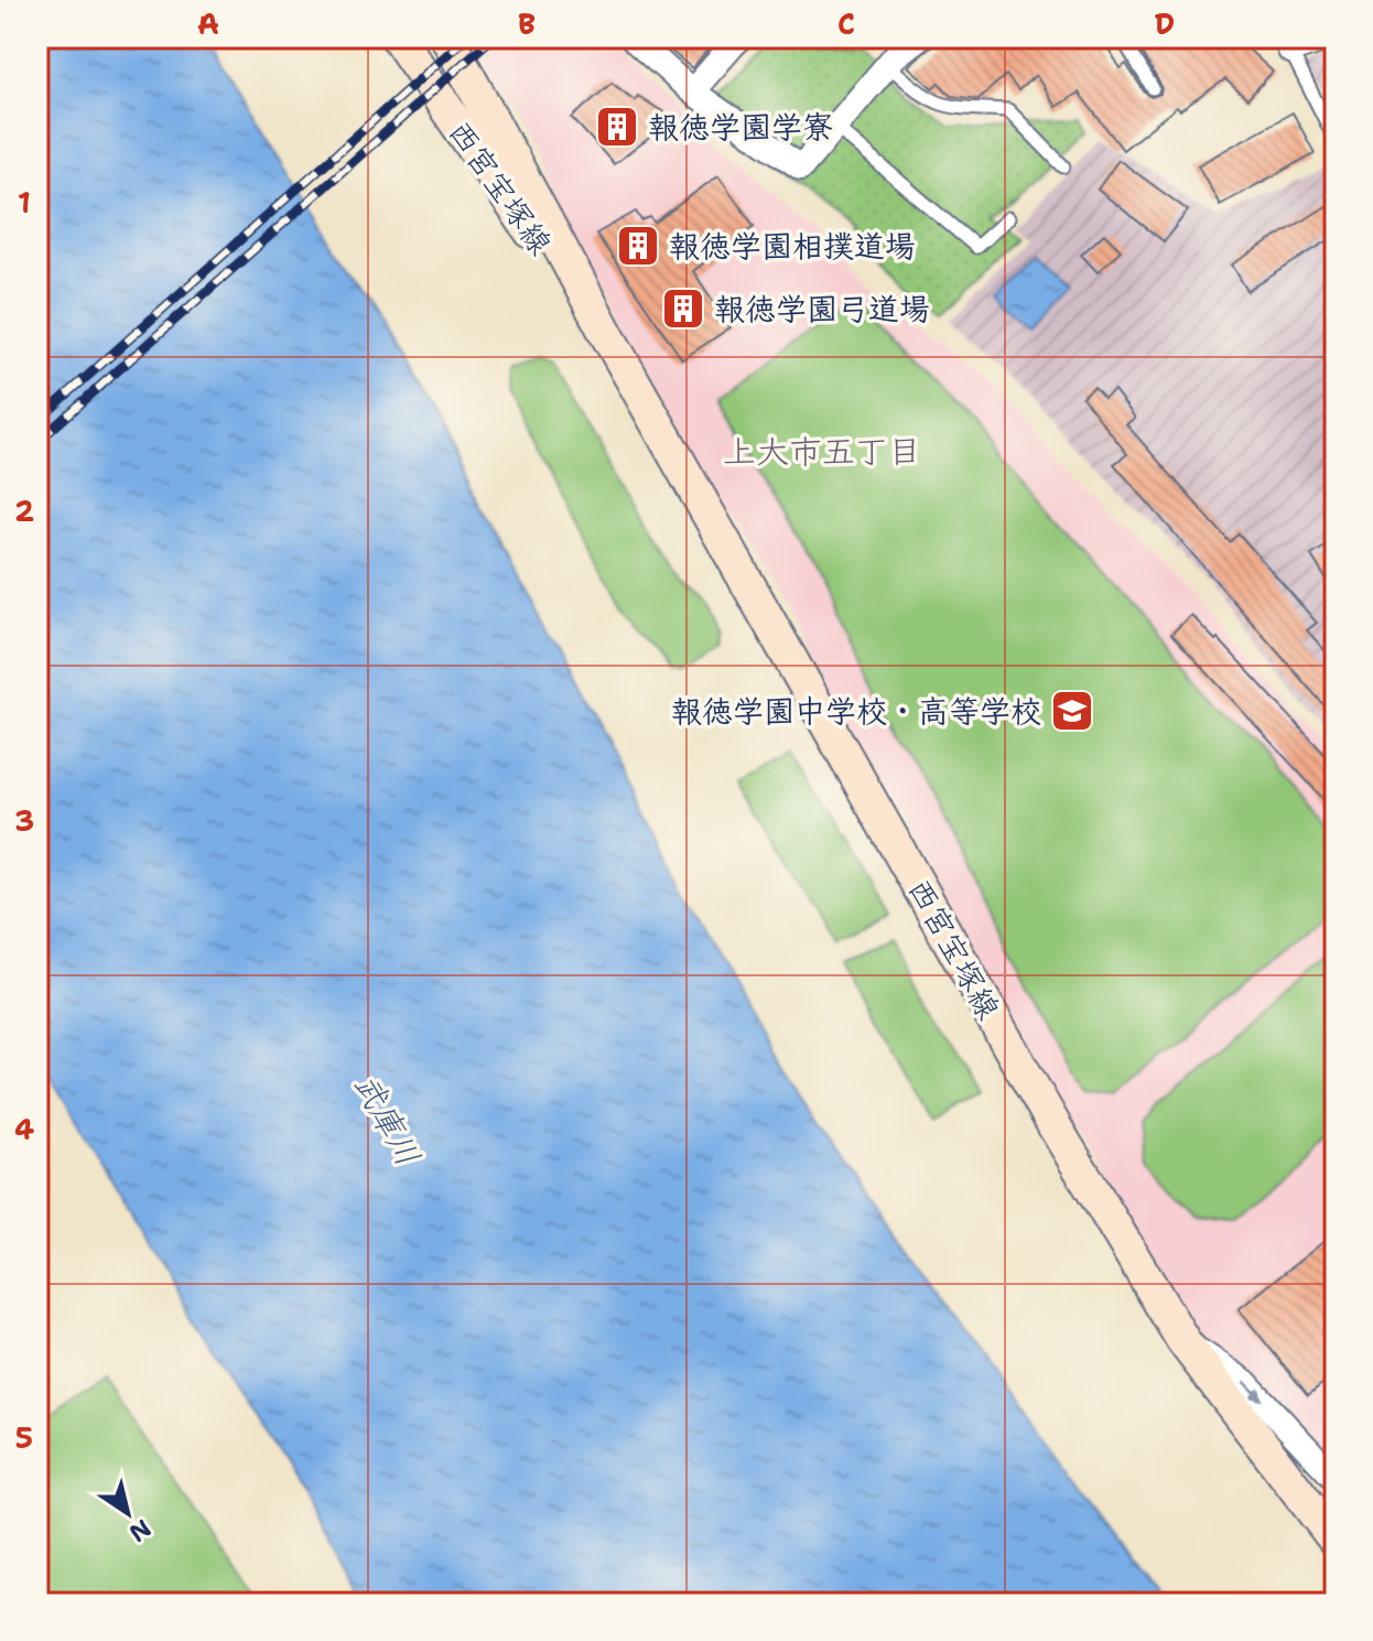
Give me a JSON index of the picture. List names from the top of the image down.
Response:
{
  "streets": {
    "main road": ["西宮宝塚線"]
  },
  "districts": ["上大市五丁目"],
  "water": ["武庫川"],
  "places": {
    "building": ["報徳学園学寮", "報徳学園相撲道場", "報徳学園弓道場"],
    "school or university": ["報徳学園中学校・高等学校"]
  },
  "north": "bottom right",
  "grid": {
    "columns": [
      "A",
      "B",
      "C",
      "D"
    ],
    "rows": [
      "1",
      "2",
      "3",
      "4",
      "5"
    ]
  }
}
